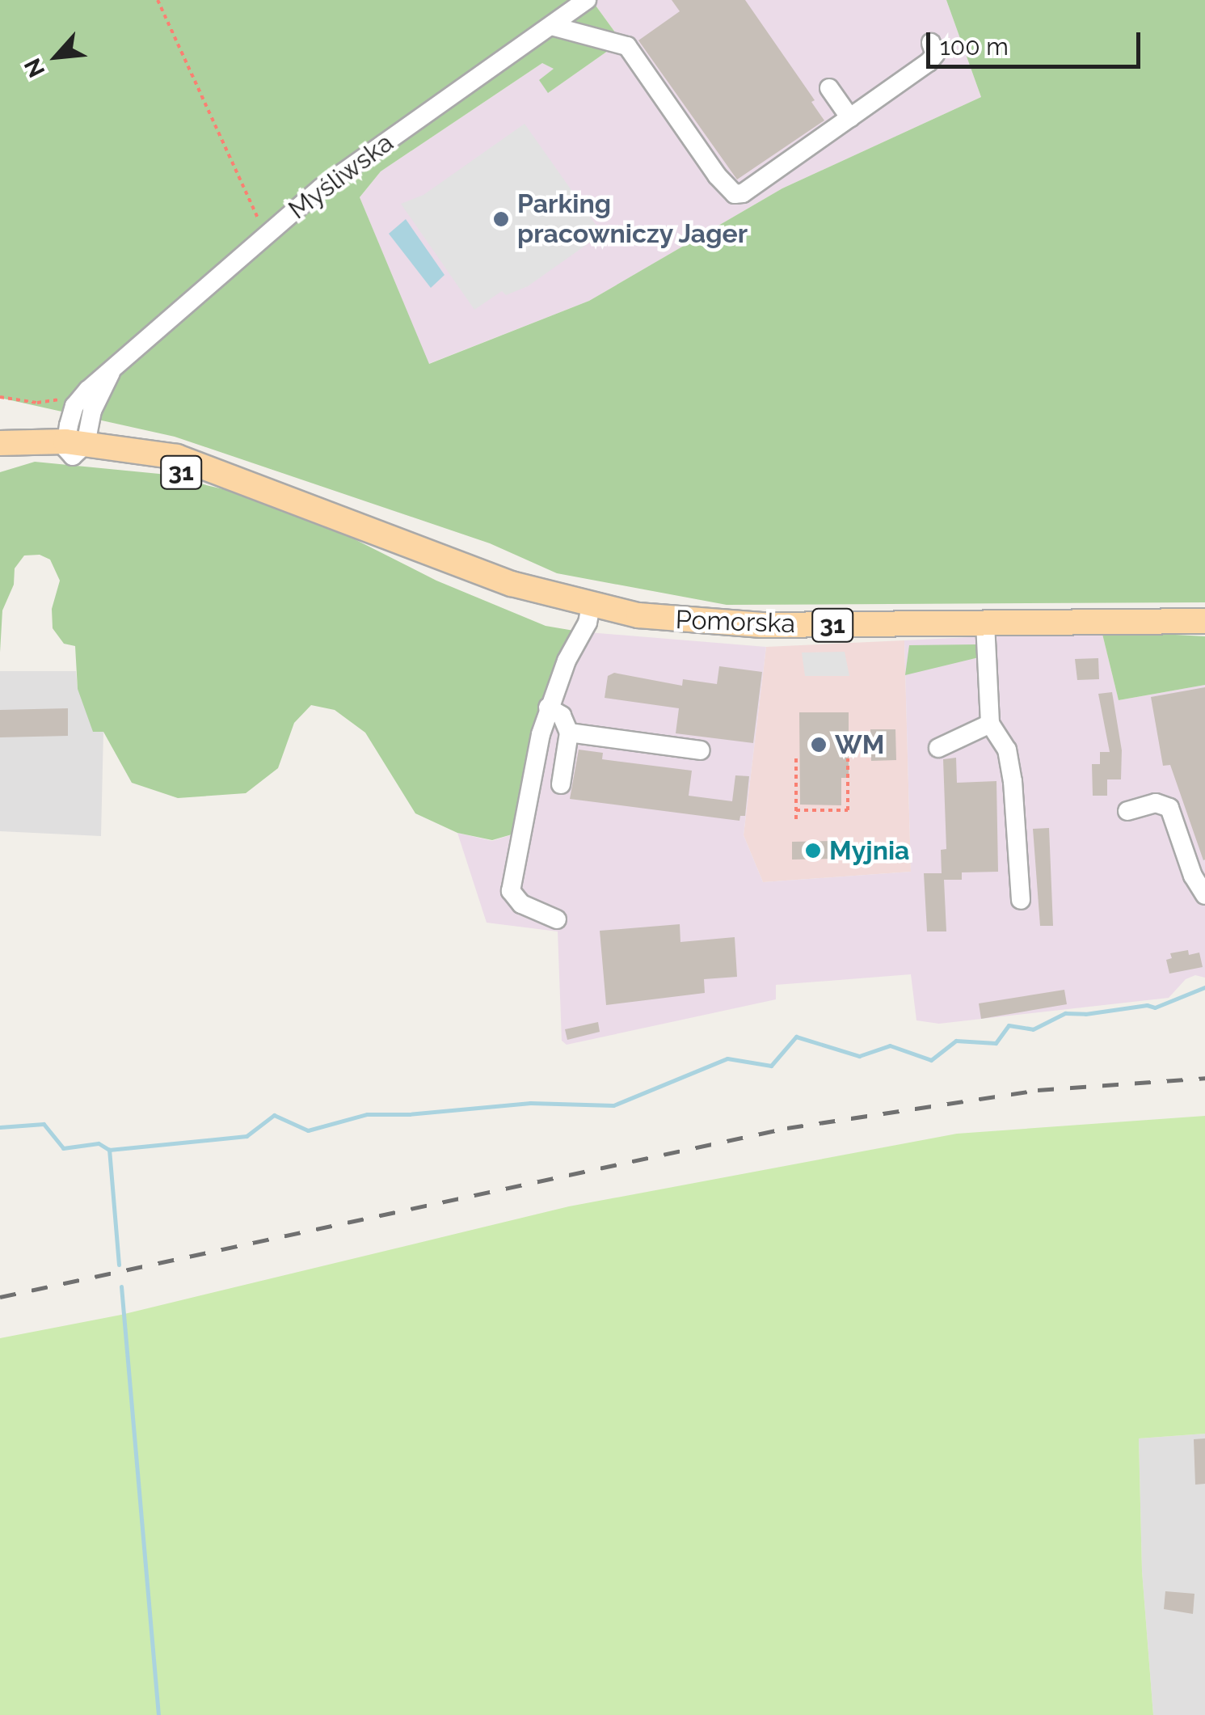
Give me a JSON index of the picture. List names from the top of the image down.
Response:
{
  "streets": {
    "main road": ["31", "Pomorska"],
    "street": ["Myśliwska"]
  },
  "crossings": [
    ["Myśliwska", "31"],
    ["Myśliwska", "Pomorska"],
    ["31", "Pomorska"]
  ],
  "places": ["Parking pracowniczy Jager", "WM", "Myjnia"],
  "scale_bar": "100 m",
  "north": "bottom left"
}
